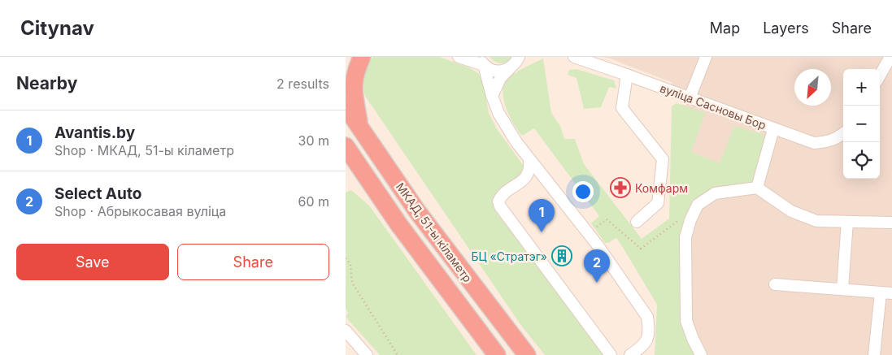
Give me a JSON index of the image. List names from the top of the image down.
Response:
{
  "streets": {
    "highway": ["МКАД, 51-ы кіламетр"],
    "street": ["вуліца Сасновы Бор"]
  },
  "places": {
    "pharmacy": ["Комфарм"],
    "building": ["БЦ «Стратэг»"]
  },
  "north": "bottom left",
  "page": {
    "header": "Citynav",
    "nav": ["Map", "Layers", "Share"],
    "heading": ["Nearby", "2 results"],
    "map_buttons": ["+", "−"],
    "list": [
      {
        "mark": "1",
        "name": "Avantis.by",
        "note": "Shop · МКАД, 51-ы кіламетр",
        "value": "30 m"
      },
      {
        "mark": "2",
        "name": "Select Auto",
        "note": "Shop · Абрыкосавая вуліца",
        "value": "60 m"
      }
    ],
    "pins": ["1", "2"],
    "buttons": ["Save", "Share"]
  }
}
